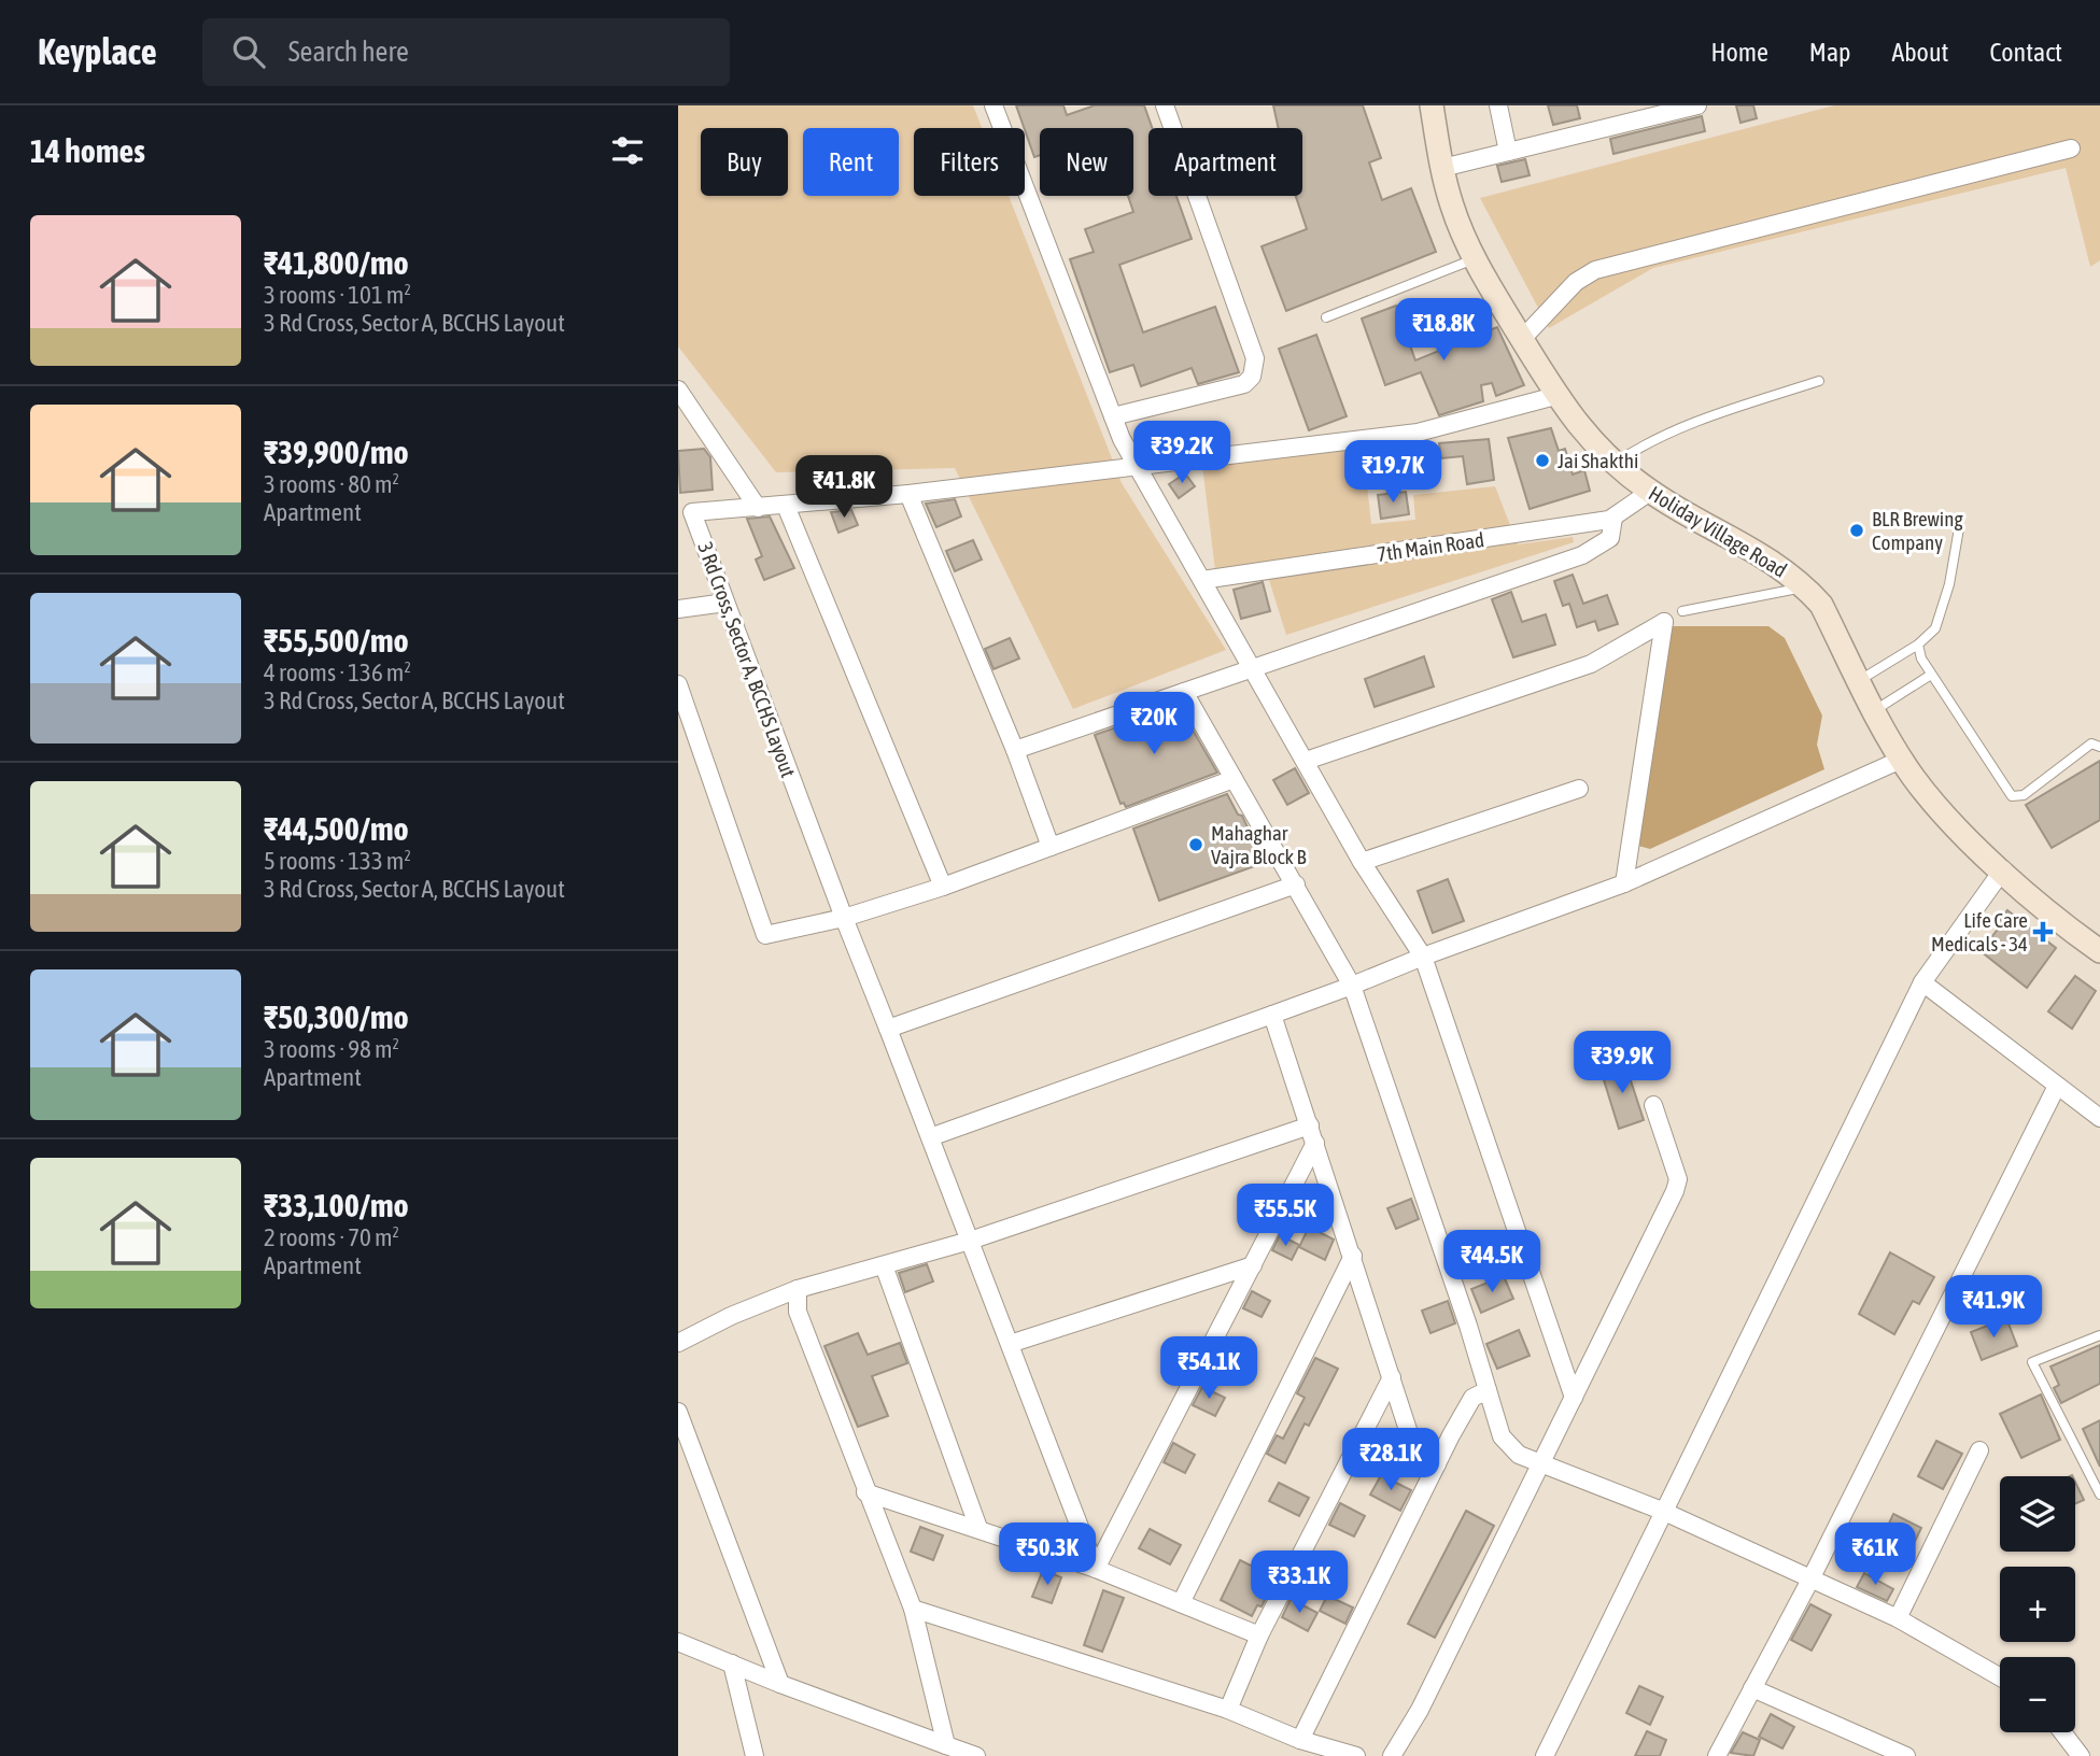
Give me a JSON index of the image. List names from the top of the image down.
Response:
{
  "streets": {
    "street": ["Holiday Village Road", "7th Main Road", "3 Rd Cross, Sector A, BCCHS Layout"]
  },
  "crossings": [
    ["Holiday Village Road", "7th Main Road"],
    ["Holiday Village Road", "3 Rd Cross, Sector A, BCCHS Layout"]
  ],
  "places": {
    "other": ["Jai Shakthi", "BLR Brewing Company", "Mahaghar Vajra Block B"],
    "health": ["Life Care Medicals - 34"]
  },
  "page": {
    "header": "Keyplace",
    "search": "Search here",
    "nav": [
      "Home",
      "Map",
      "About",
      "Contact"
    ],
    "heading": "14 homes",
    "chip": [
      "Buy",
      "Rent",
      "Filters",
      "New",
      "Apartment"
    ],
    "list": [
      {
        "name": "₹41,800/mo",
        "note": "3 rooms · 101 m² · 3 Rd Cross, Sector A, BCCHS Layout"
      },
      {
        "name": "₹39,900/mo",
        "note": "3 rooms · 80 m² · Apartment"
      },
      {
        "name": "₹55,500/mo",
        "note": "4 rooms · 136 m² · 3 Rd Cross, Sector A, BCCHS Layout"
      },
      {
        "name": "₹44,500/mo",
        "note": "5 rooms · 133 m² · 3 Rd Cross, Sector A, BCCHS Layout"
      },
      {
        "name": "₹50,300/mo",
        "note": "3 rooms · 98 m² · Apartment"
      },
      {
        "name": "₹33,100/mo",
        "note": "2 rooms · 70 m² · Apartment"
      }
    ],
    "price": [
      "₹18.8K",
      "₹39.2K",
      "₹19.7K",
      "₹41.8K",
      "₹20K",
      "₹39.9K",
      "₹55.5K",
      "₹44.5K",
      "₹41.9K",
      "₹54.1K",
      "₹28.1K",
      "₹50.3K",
      "₹61K",
      "₹33.1K"
    ],
    "map_buttons": ["+", "−"]
  }
}
